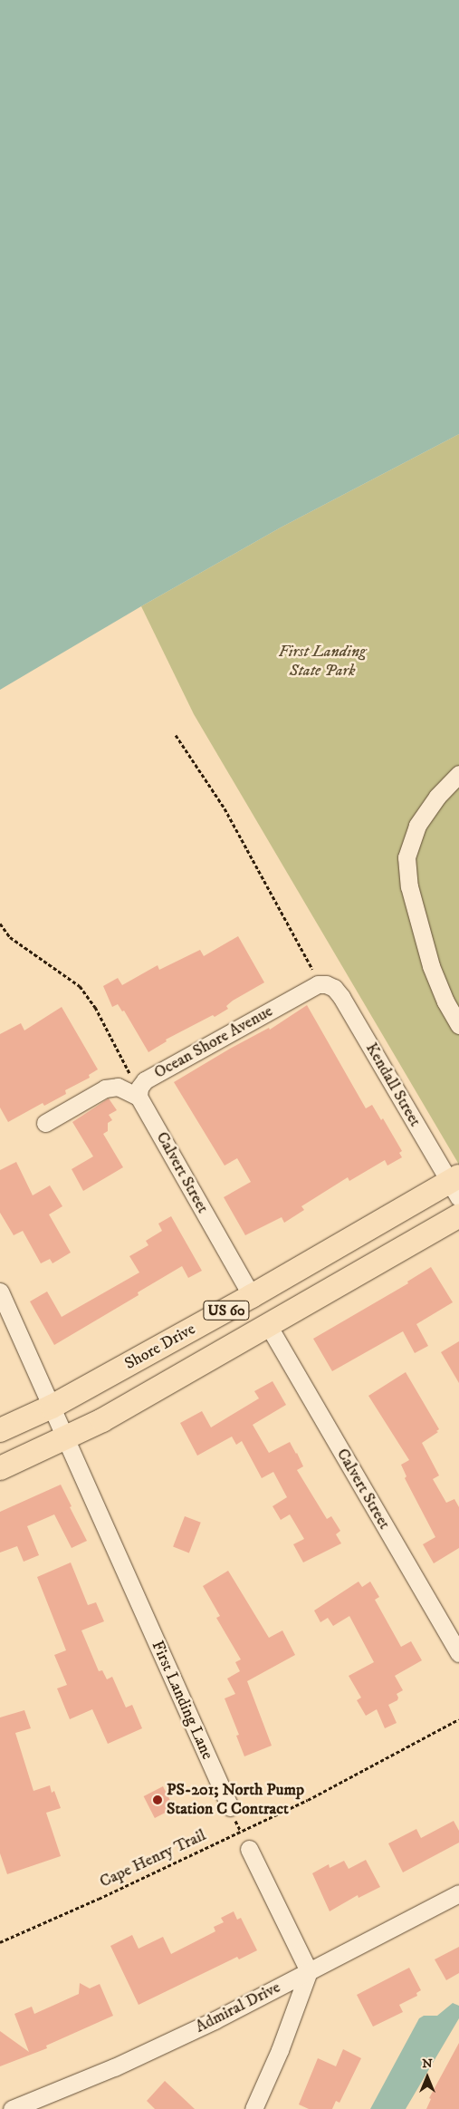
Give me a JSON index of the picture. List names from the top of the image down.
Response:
{
  "streets": {
    "highway": ["US 60", "Shore Drive"],
    "street": [
      "Ocean Shore Avenue",
      "Kendall Street",
      "Calvert Street",
      "First Landing Lane",
      "Admiral Drive"
    ],
    "path": ["Cape Henry Trail"]
  },
  "crossings": [
    ["Ocean Shore Avenue", "Kendall Street"],
    ["Ocean Shore Avenue", "Calvert Street"],
    ["Kendall Street", "Shore Drive"],
    ["Calvert Street", "US 60"],
    ["Calvert Street", "Shore Drive"],
    ["US 60", "First Landing Lane"],
    ["Shore Drive", "First Landing Lane"]
  ],
  "parks": ["First Landing State Park"],
  "places": ["PS-201; North Pump Station C Contract"],
  "north": "top"
}
